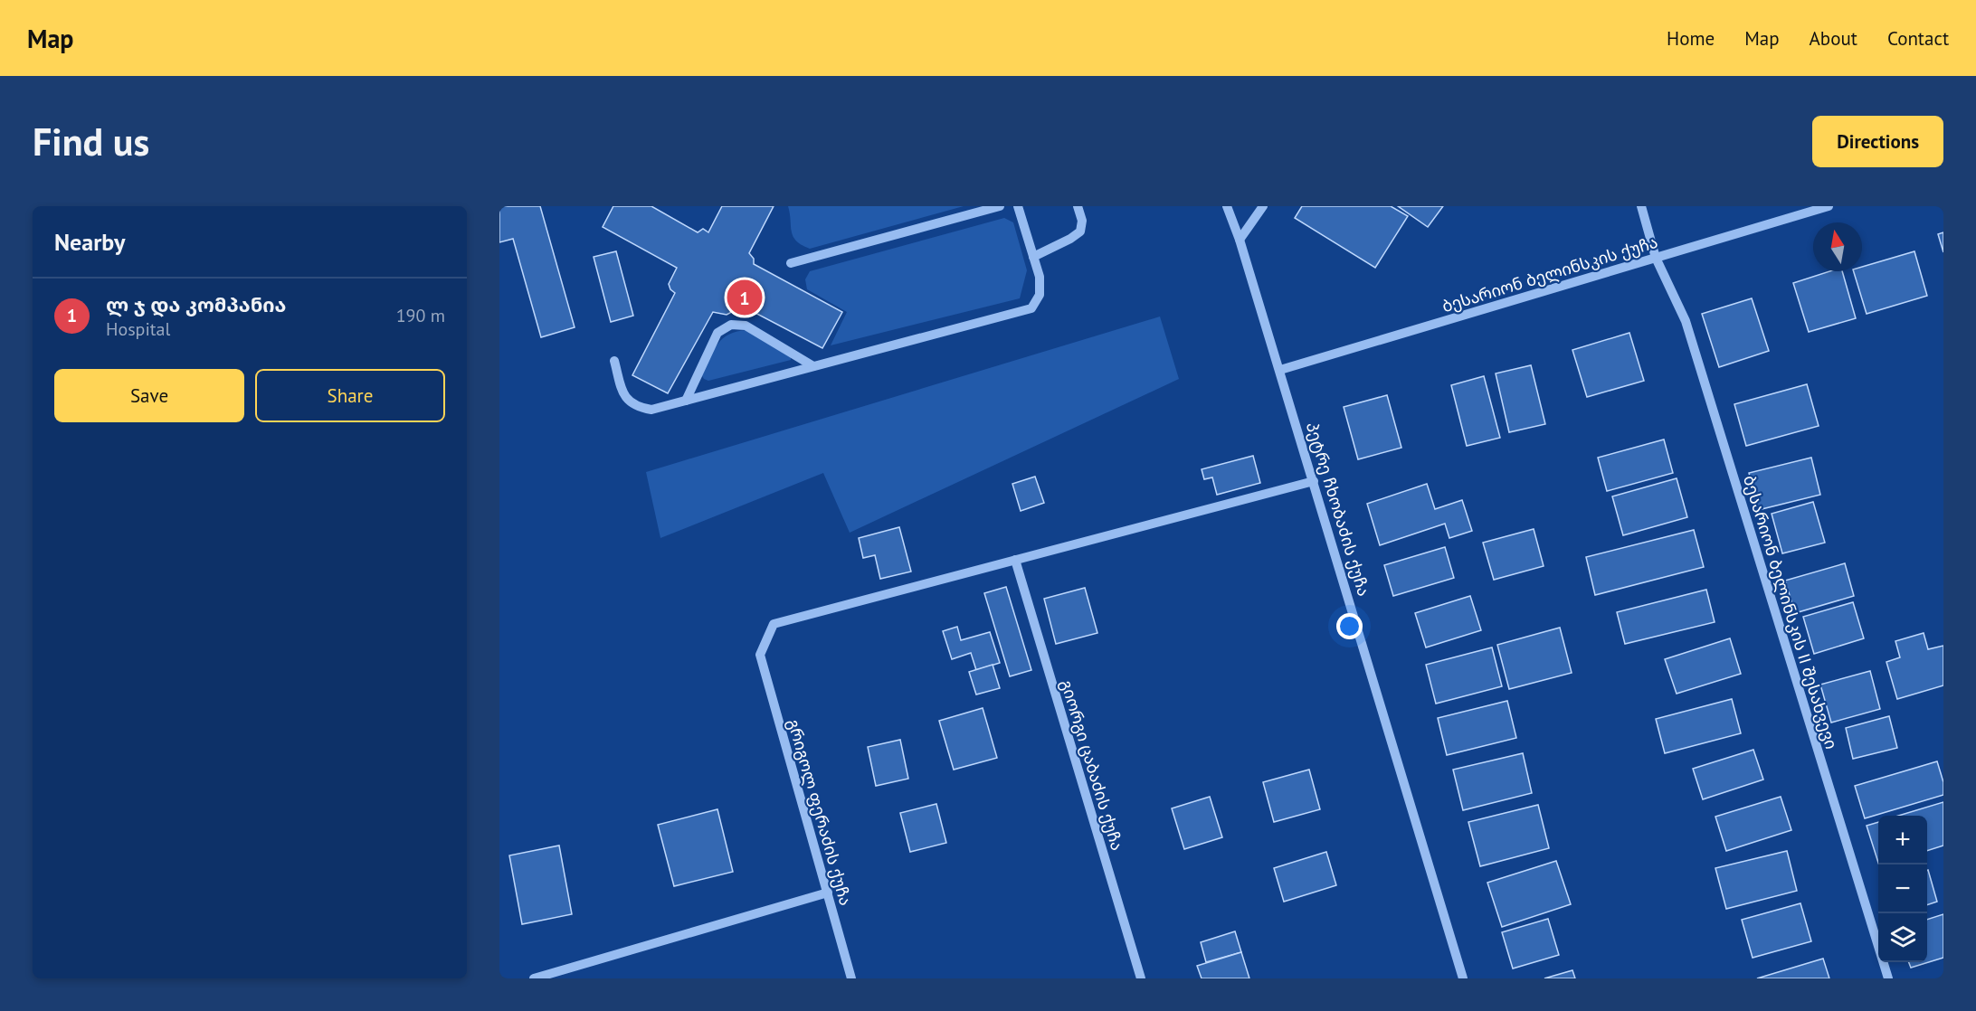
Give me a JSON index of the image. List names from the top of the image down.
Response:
{
  "streets": {
    "street": [
      "ბესარიონ ბელინსკის ქუჩა",
      "პეტრე ჩხობაძის ქუჩა",
      "ბესარიონ ბელინსკის II შესახვევი",
      "გიორგი ცაბაძის ქუჩა",
      "გრიგოლ ფერაძის ქუჩა"
    ]
  },
  "crossings": [
    ["ბესარიონ ბელინსკის ქუჩა", "პეტრე ჩხობაძის ქუჩა"],
    ["ბესარიონ ბელინსკის ქუჩა", "ბესარიონ ბელინსკის II შესახვევი"],
    ["გიორგი ცაბაძის ქუჩა", "გრიგოლ ფერაძის ქუჩა"]
  ],
  "north": "top",
  "page": {
    "header": "Map",
    "nav": [
      "Home",
      "Map",
      "About",
      "Contact"
    ],
    "buttons": [
      "Directions",
      ["Save", "Share"]
    ],
    "title": "Find us",
    "heading": "Nearby",
    "list": [
      {
        "mark": "1",
        "name": "ლ ჯ და კომპანია",
        "note": "Hospital",
        "value": "190 m"
      }
    ],
    "pins": "1",
    "map_buttons": ["+", "−"]
  }
}
